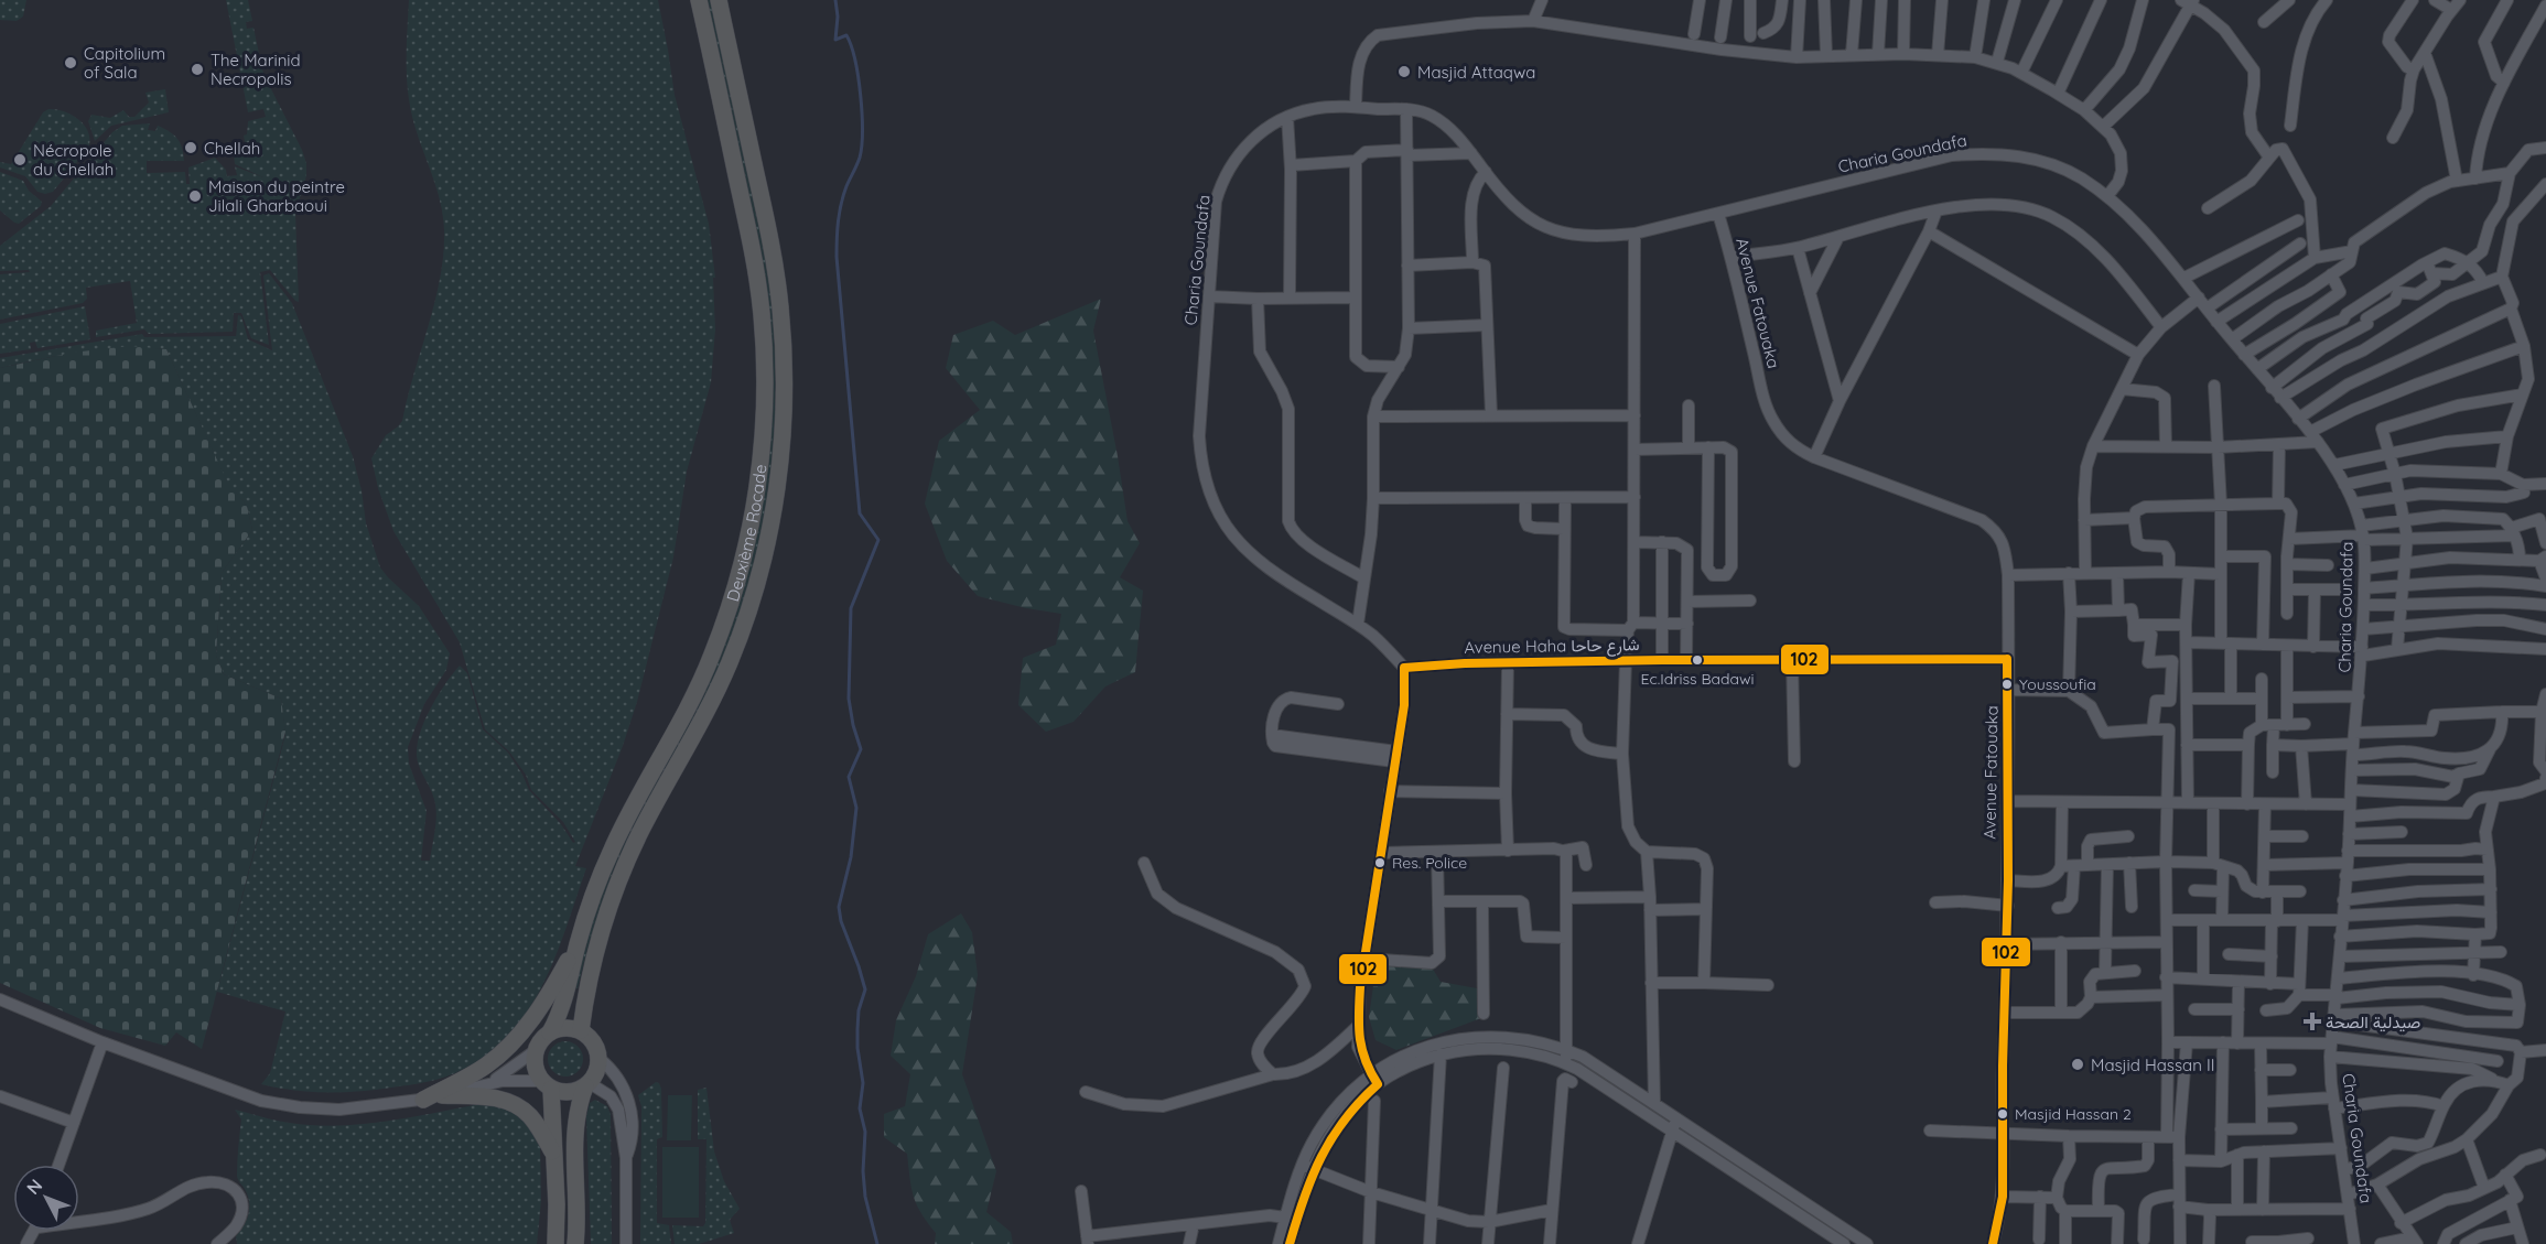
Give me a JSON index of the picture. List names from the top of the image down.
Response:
{
  "streets": {
    "highway": ["Deuxième Rocade"],
    "street": ["Charia Goundafa", "Avenue Fatouaka", "Avenue Haha شارع حاحا"]
  },
  "crossings": [
    ["Charia Goundafa", "Avenue Fatouaka"],
    ["Charia Goundafa", "Avenue Haha شارع حاحا"],
    ["Avenue Fatouaka", "Avenue Haha شارع حاحا"]
  ],
  "places": {
    "other": [
      "Capitolium of Sala",
      "The Marinid Necropolis",
      "Masjid Attaqwa",
      "Chellah",
      "Nécropole du Chellah",
      "Maison du peintre Jilali Gharbaoui",
      "Ec.Idriss Badawi",
      "Youssoufia",
      "Res. Police",
      "Masjid Hassan II",
      "Masjid Hassan 2"
    ],
    "health": ["صيدلية الصحة"]
  },
  "lines": ["transit line 102"],
  "north": "top left"
}
